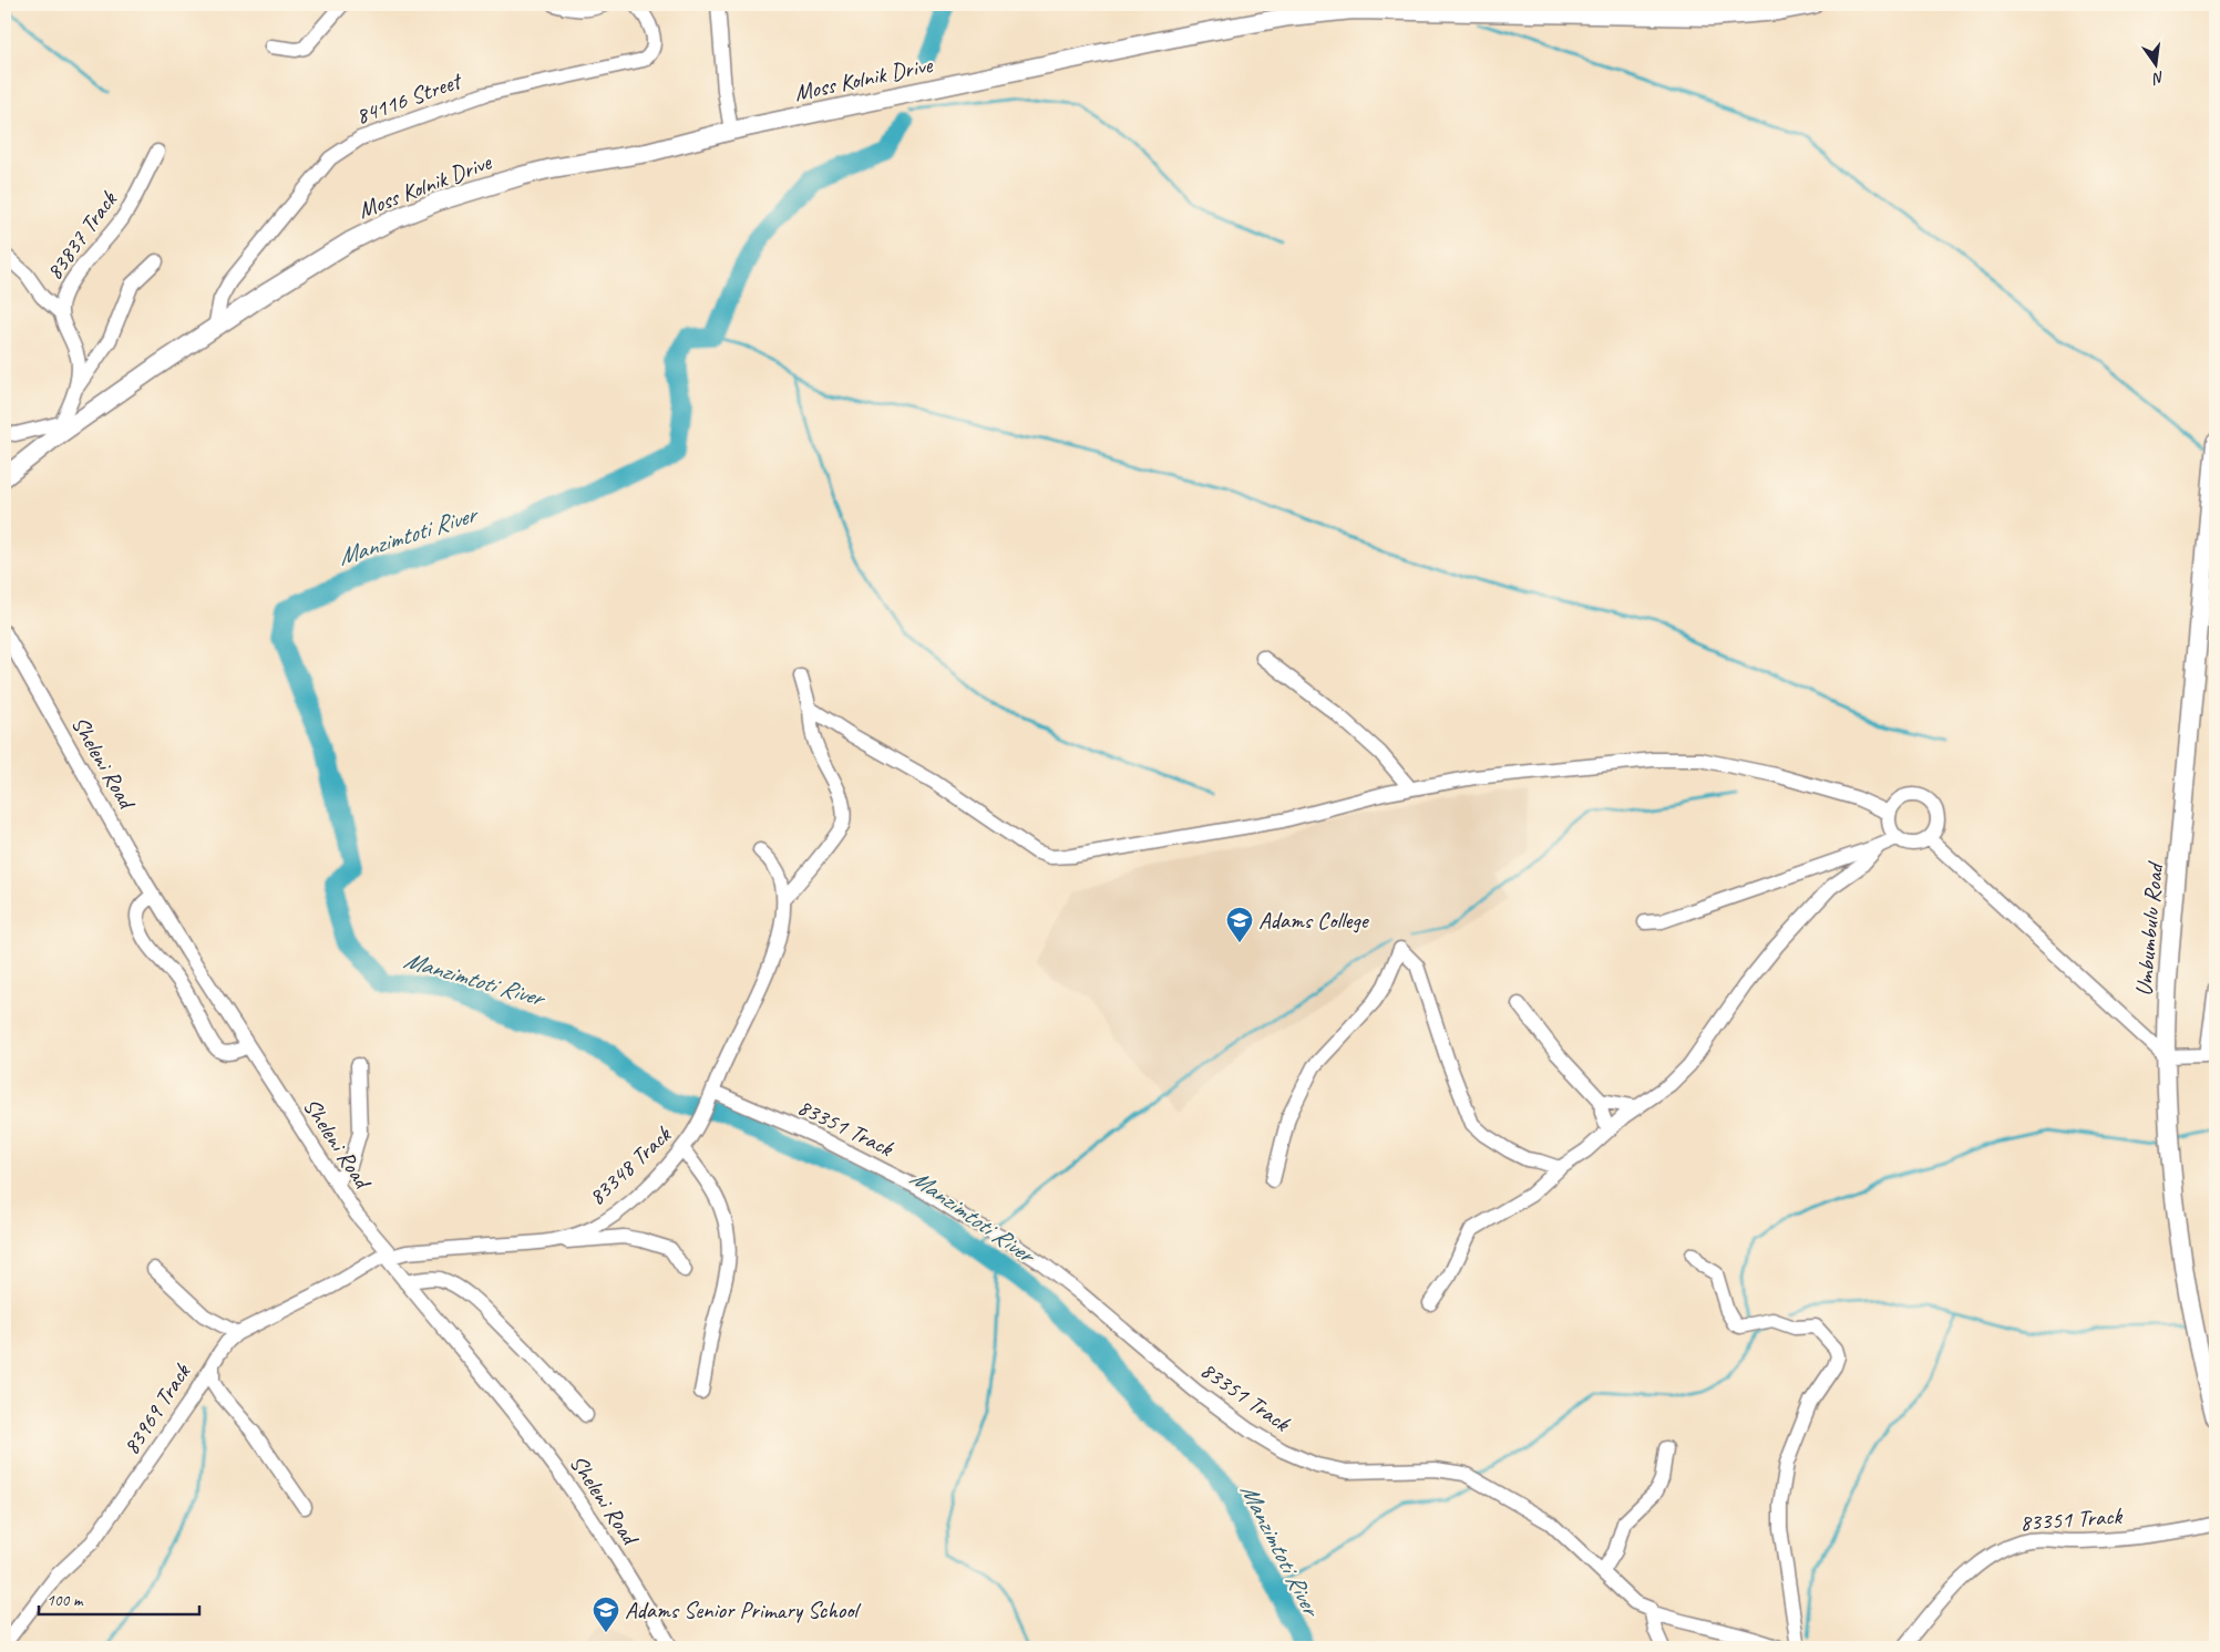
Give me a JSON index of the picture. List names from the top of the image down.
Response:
{
  "streets": {
    "main road": ["Moss Kolnik Drive", "Umbumbulu Road"],
    "street": [
      "84116 Street",
      "83837 Track",
      "Sheleni Road",
      "83351 Track",
      "83348 Track",
      "83969 Track"
    ]
  },
  "crossings": [
    ["Moss Kolnik Drive", "84116 Street"],
    ["Moss Kolnik Drive", "83837 Track"],
    ["Sheleni Road", "83348 Track"],
    ["Sheleni Road", "83969 Track"],
    ["83351 Track", "83348 Track"],
    ["83348 Track", "83969 Track"]
  ],
  "water": ["Manzimtoti River"],
  "places": {
    "school or university": ["Adams College", "Adams Senior Primary School"]
  },
  "scale_bar": "100 m",
  "north": "bottom"
}
